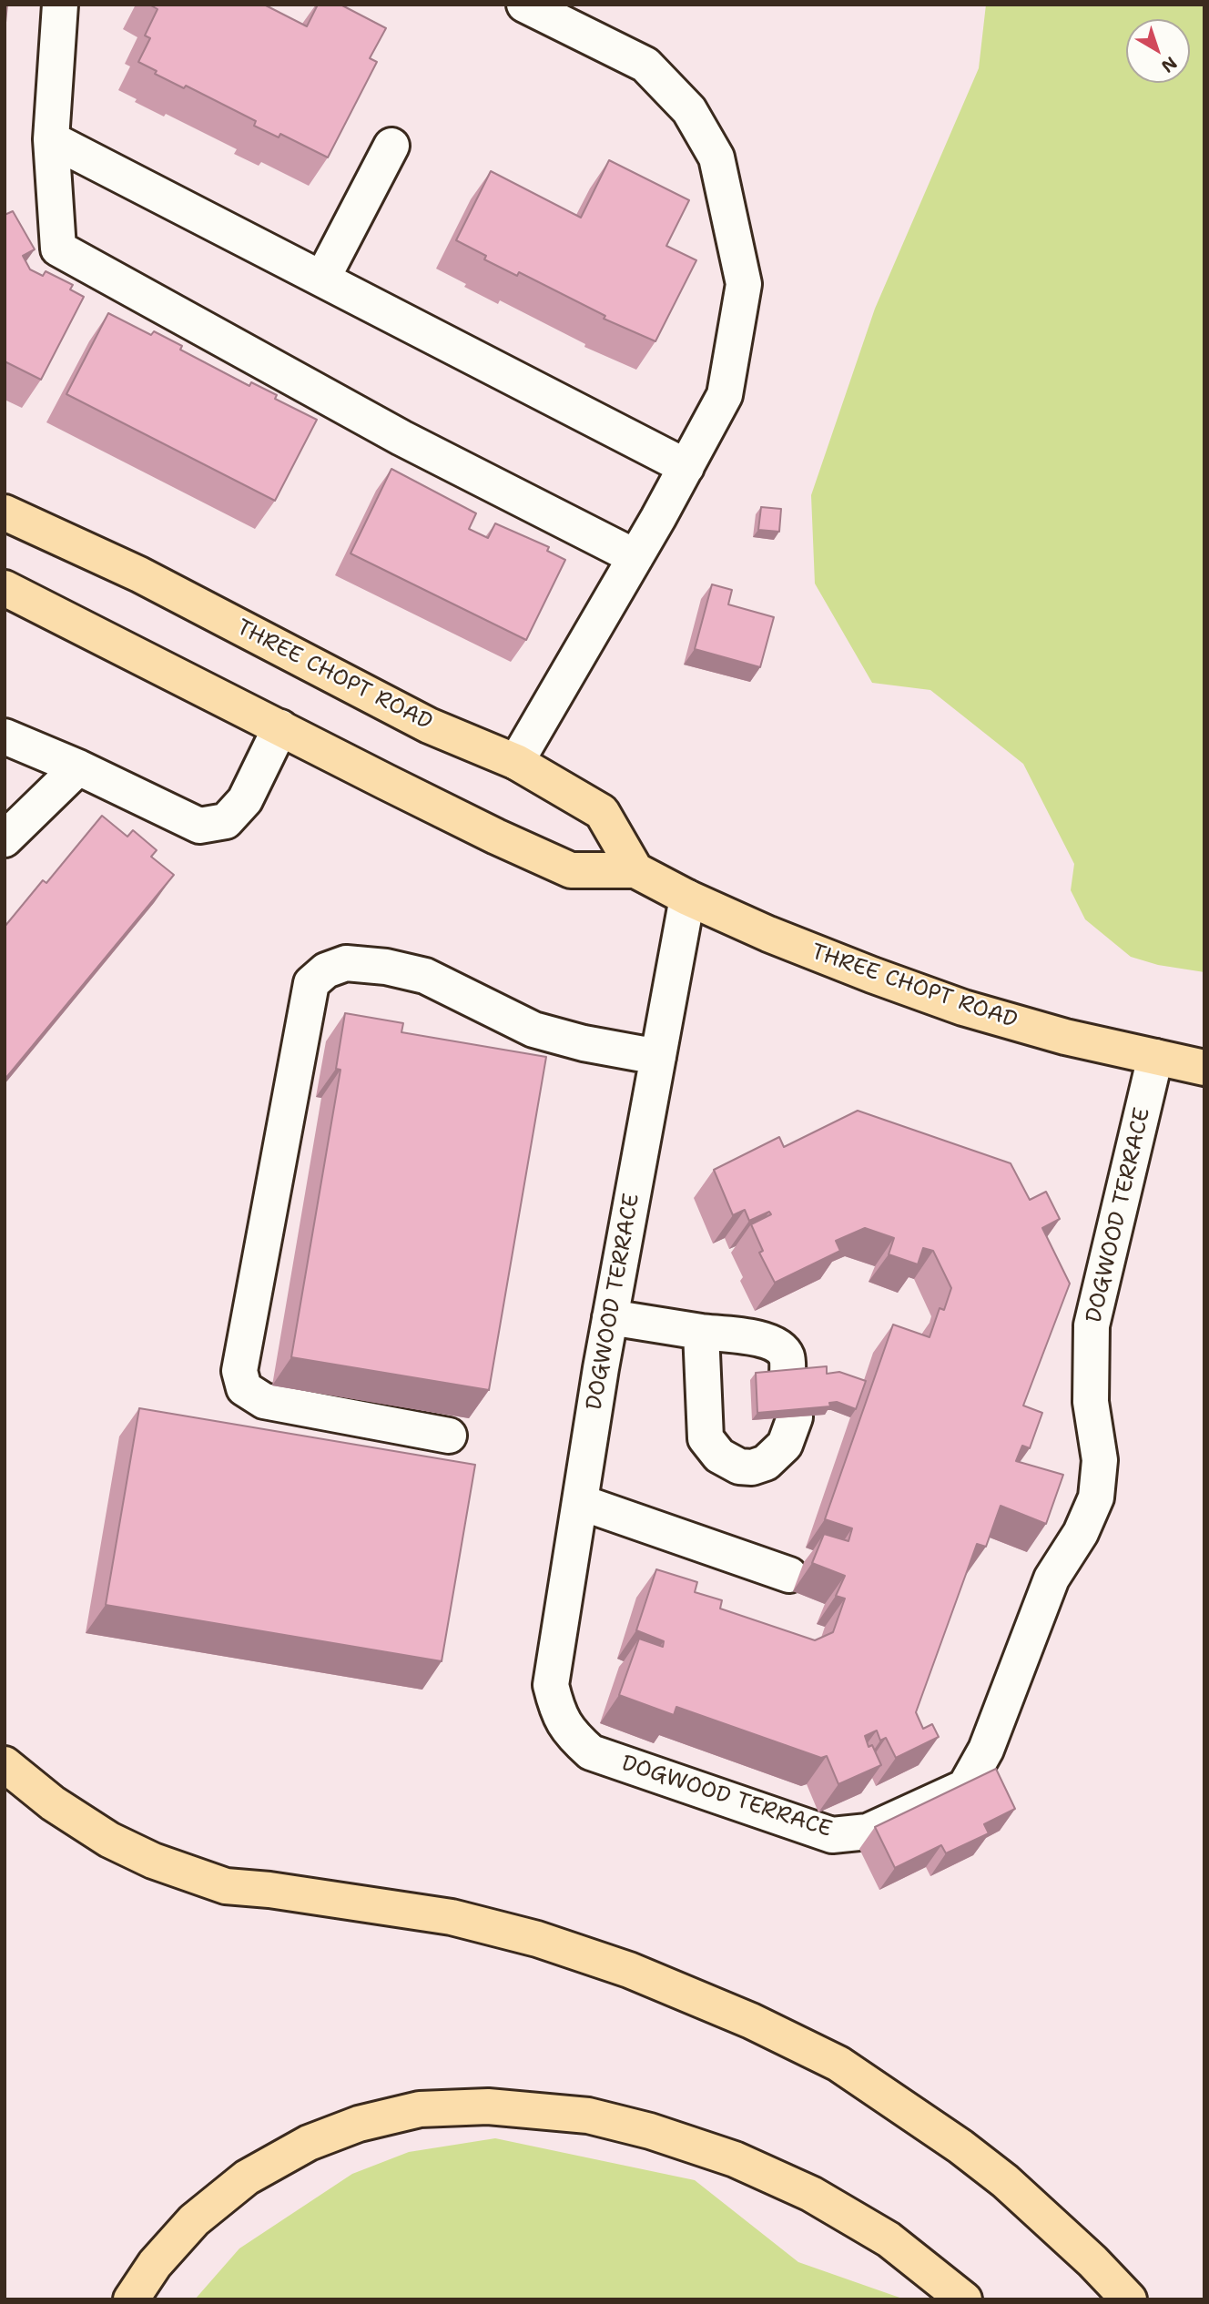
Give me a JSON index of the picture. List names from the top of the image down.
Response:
{
  "streets": {
    "main road": ["THREE CHOPT ROAD"],
    "street": ["DOGWOOD TERRACE"]
  },
  "crossings": [
    ["THREE CHOPT ROAD", "DOGWOOD TERRACE"]
  ],
  "north": "bottom right"
}
